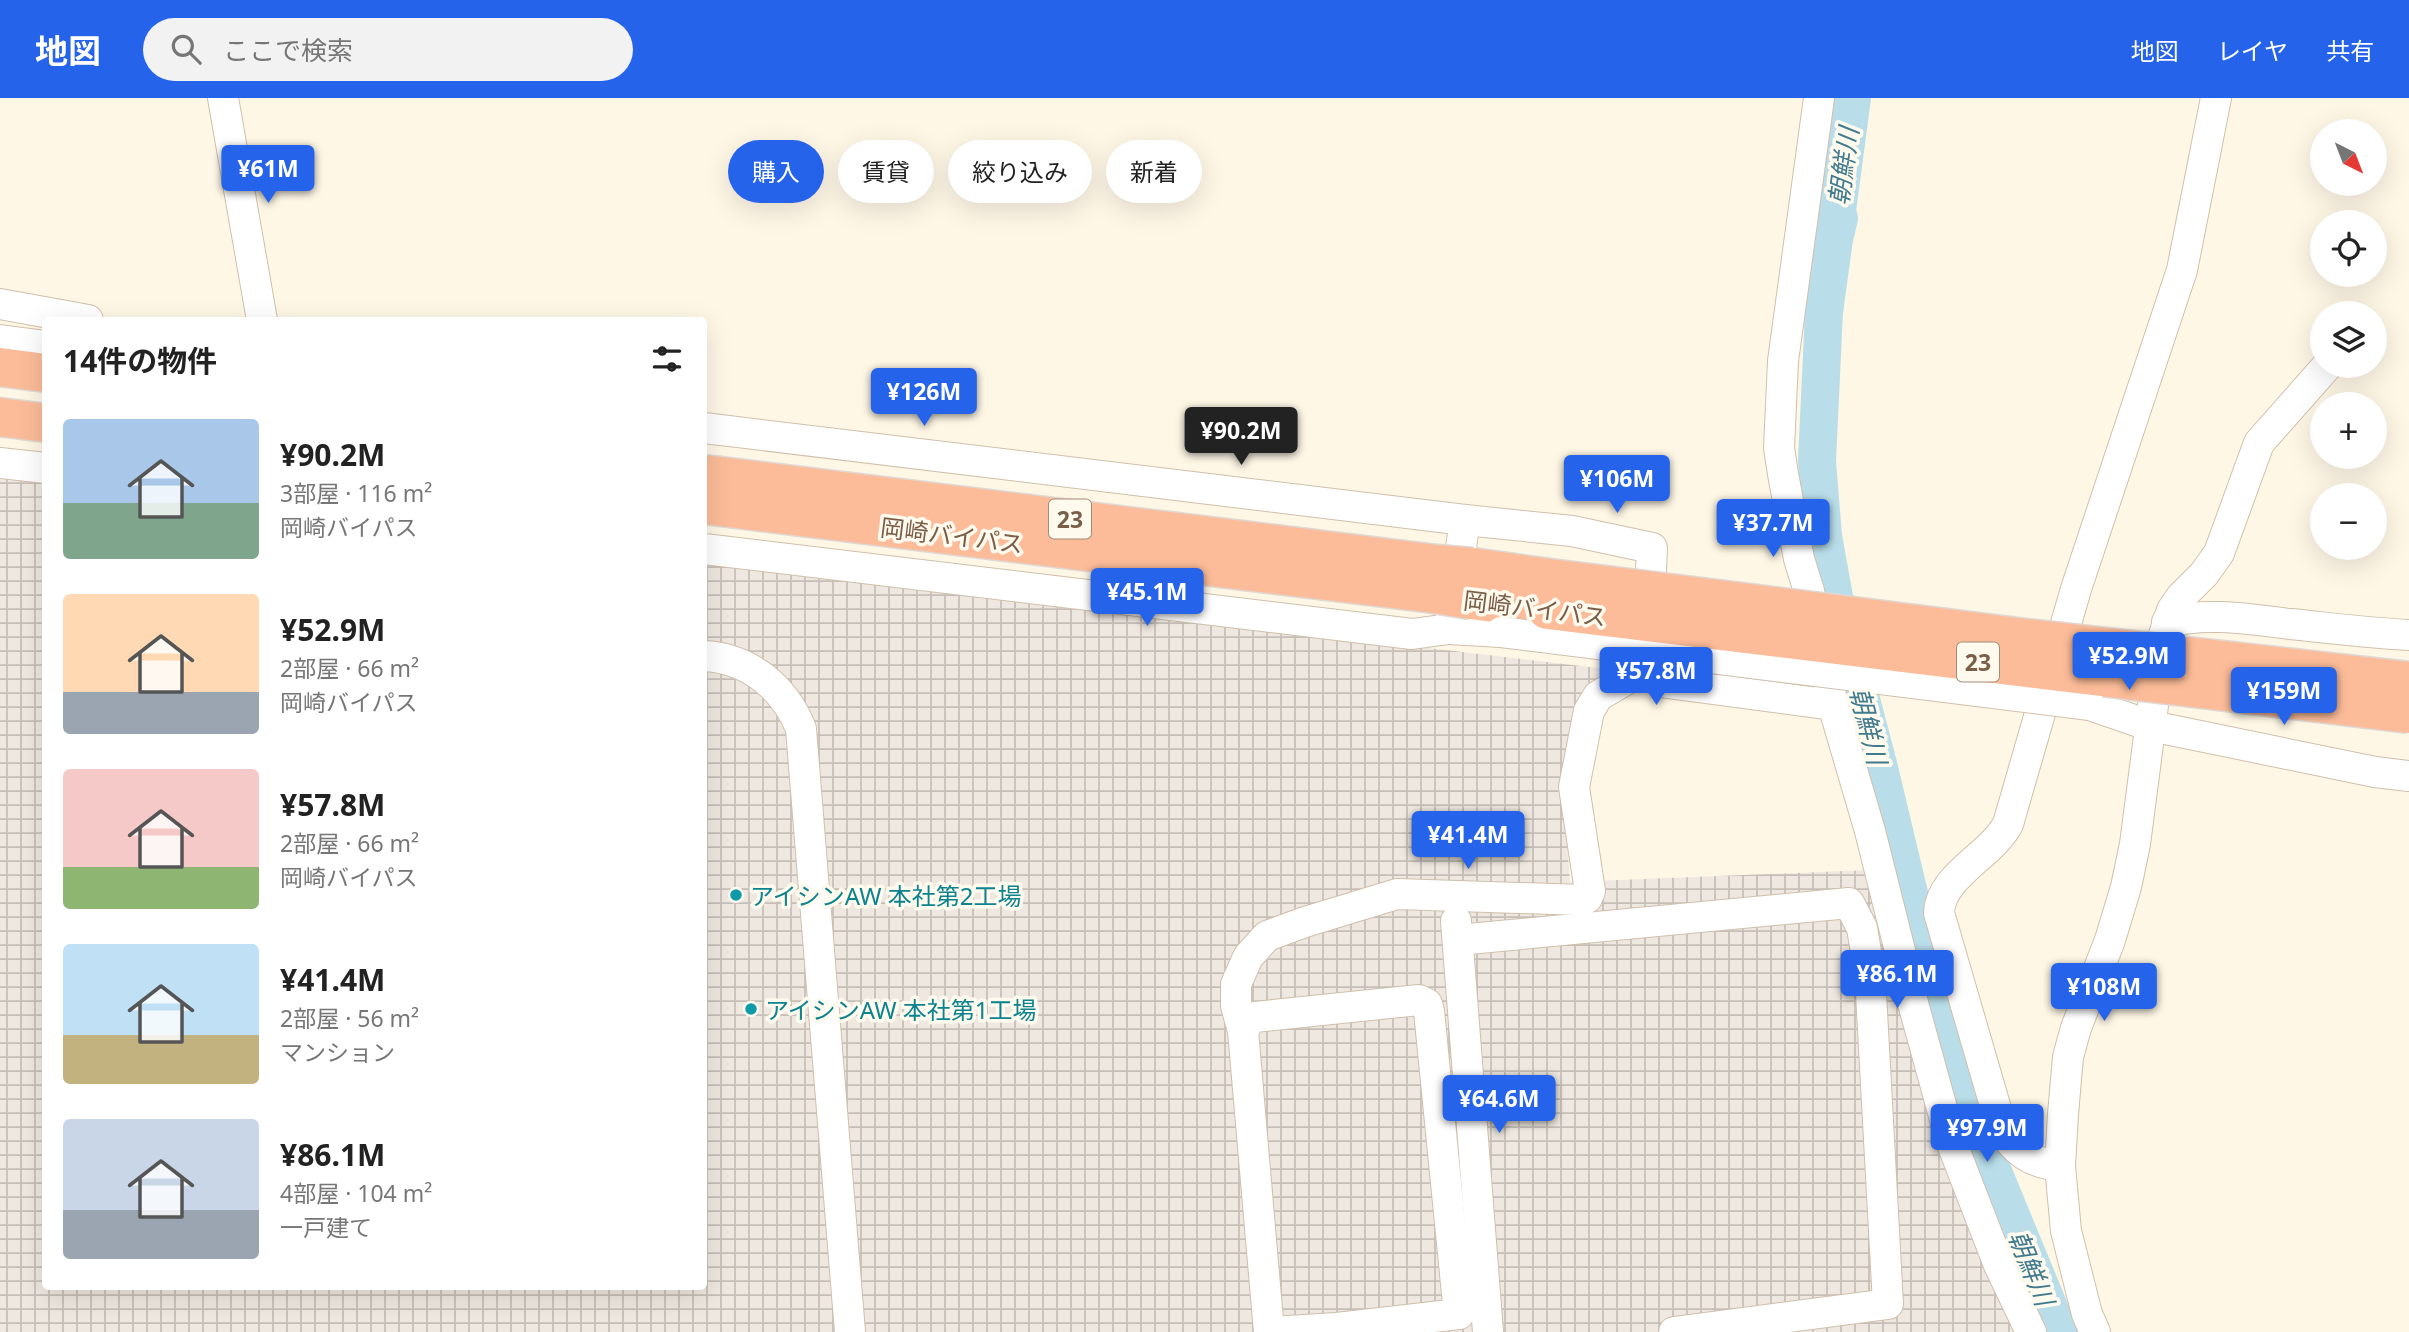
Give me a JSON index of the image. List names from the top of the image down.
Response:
{
  "streets": {
    "highway": ["23", "岡崎バイパス"]
  },
  "crossings": [
    ["23", "岡崎バイパス"]
  ],
  "water": ["朝鮮川"],
  "places": ["アイシンAW 本社第2工場", "アイシンAW 本社第1工場"],
  "north": "bottom right",
  "page": {
    "header": "地図",
    "search": "ここで検索",
    "nav": ["地図", "レイヤ", "共有"],
    "map_buttons": ["+", "−"],
    "chip": [
      "購入",
      "賃貸",
      "絞り込み",
      "新着"
    ],
    "price": [
      "¥61M",
      "¥126M",
      "¥90.2M",
      "¥106M",
      "¥37.7M",
      "¥45.1M",
      "¥52.9M",
      "¥57.8M",
      "¥159M",
      "¥41.4M",
      "¥86.1M",
      "¥108M",
      "¥64.6M",
      "¥97.9M"
    ],
    "heading": "14件の物件",
    "list": [
      {
        "name": "¥90.2M",
        "note": "3部屋 · 116 m² · 岡崎バイパス"
      },
      {
        "name": "¥52.9M",
        "note": "2部屋 · 66 m² · 岡崎バイパス"
      },
      {
        "name": "¥57.8M",
        "note": "2部屋 · 66 m² · 岡崎バイパス"
      },
      {
        "name": "¥41.4M",
        "note": "2部屋 · 56 m² · マンション"
      },
      {
        "name": "¥86.1M",
        "note": "4部屋 · 104 m² · 一戸建て"
      }
    ]
  }
}
